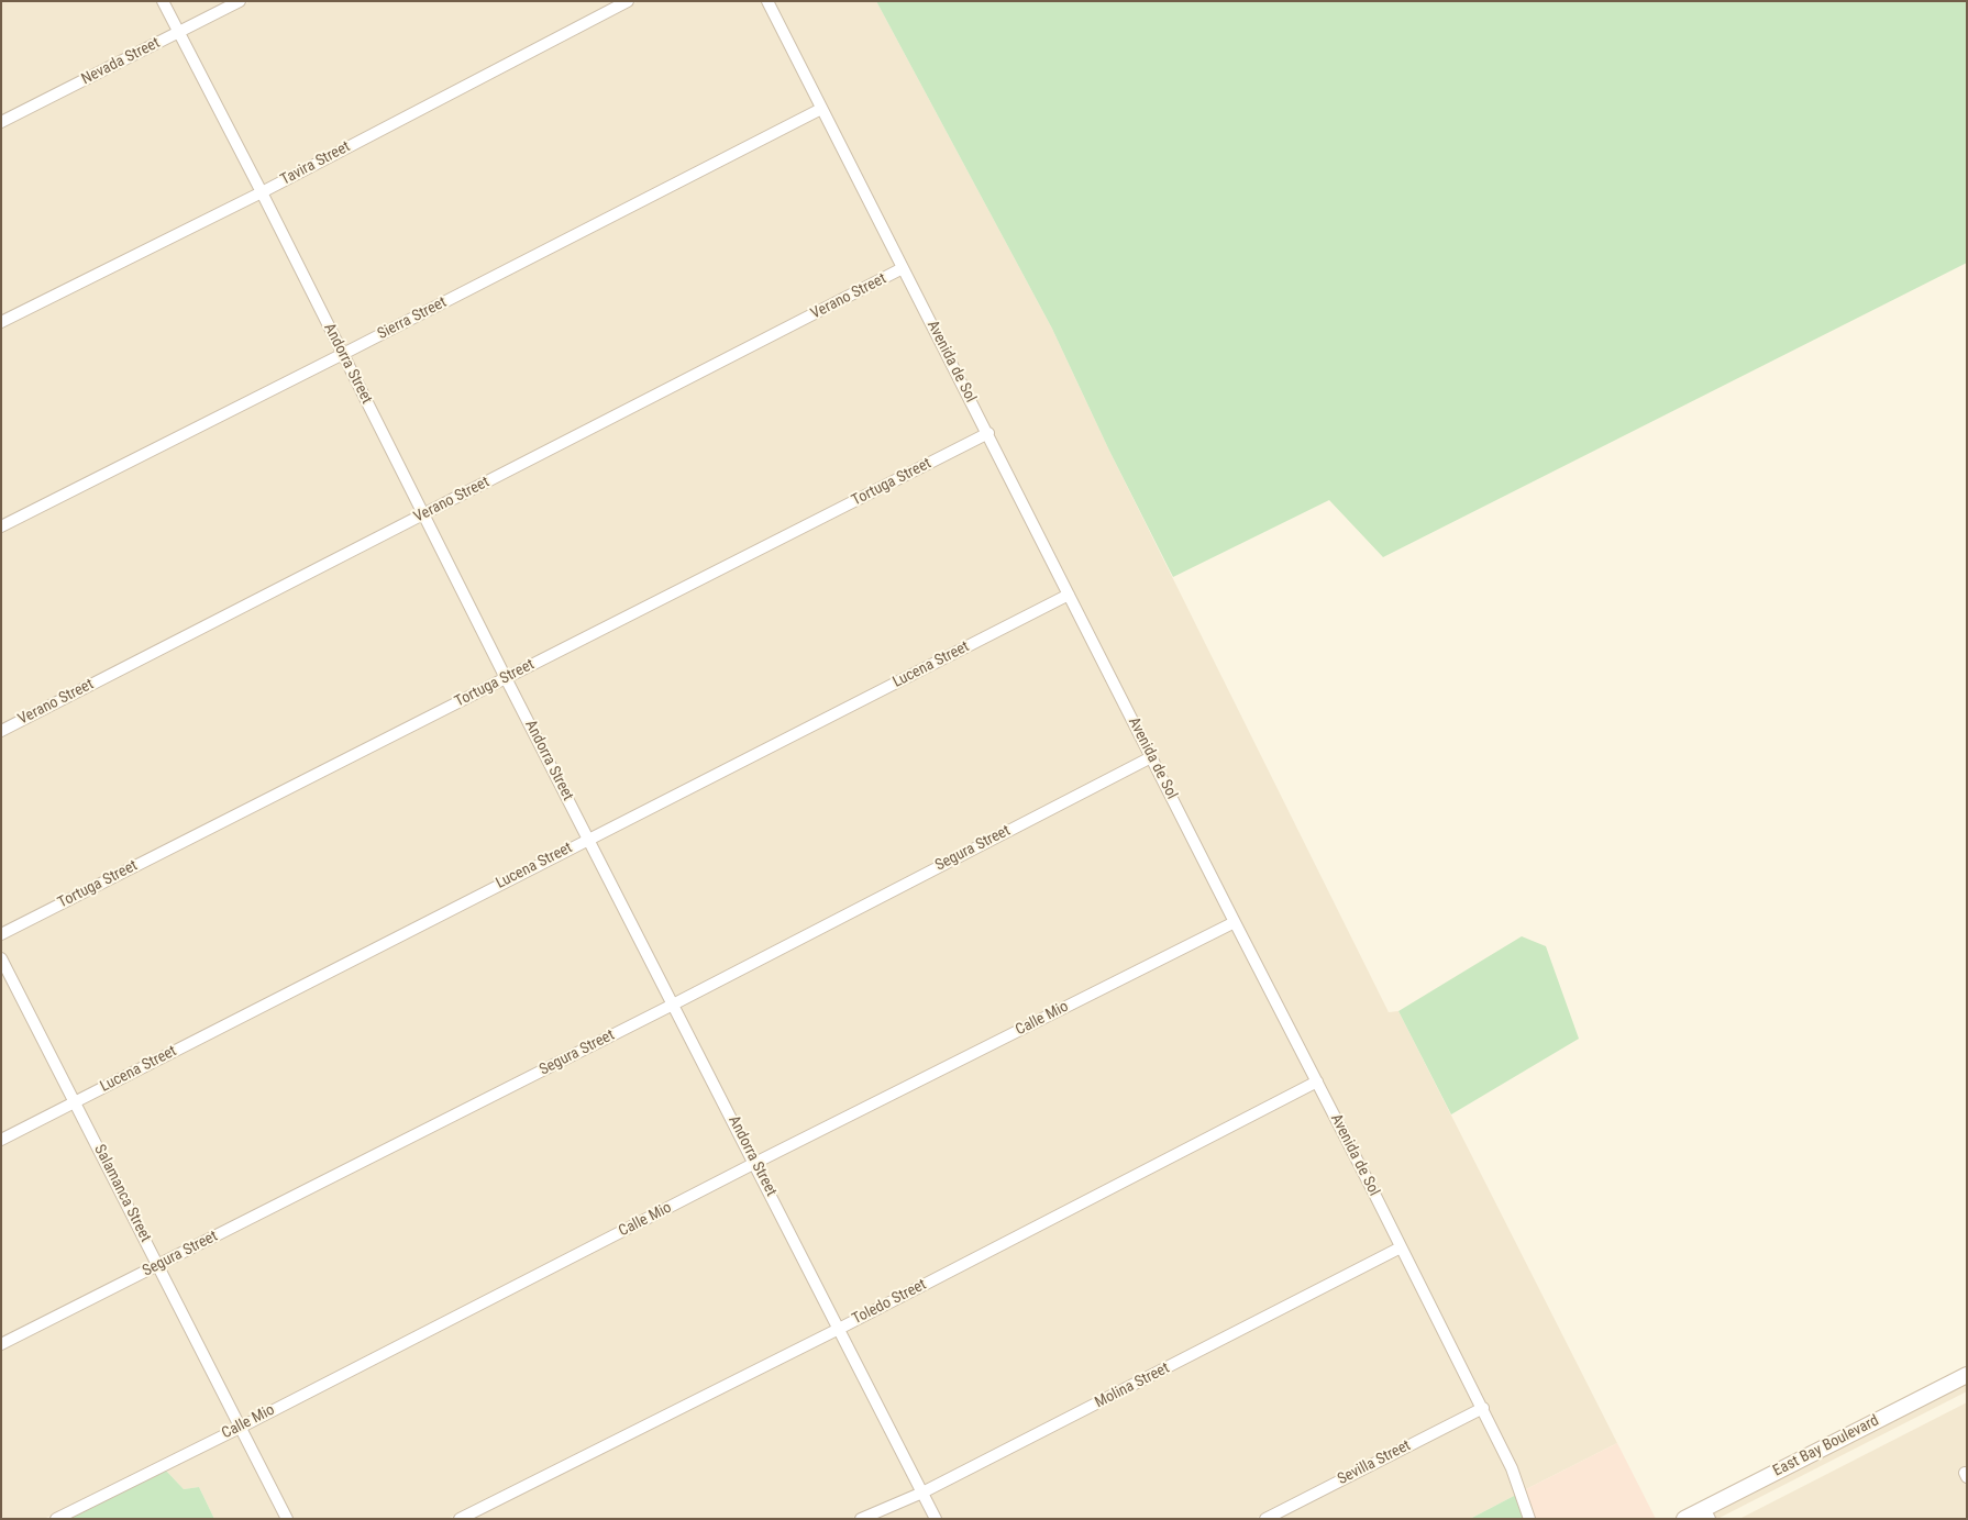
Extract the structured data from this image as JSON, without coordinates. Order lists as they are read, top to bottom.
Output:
{
  "streets": {
    "main road": ["East Bay Boulevard"],
    "street": [
      "Nevada Street",
      "Tavira Street",
      "Verano Street",
      "Sierra Street",
      "Avenida de Sol",
      "Andorra Street",
      "Tortuga Street",
      "Lucena Street",
      "Segura Street",
      "Calle Mio",
      "Salamanca Street",
      "Toledo Street",
      "Molina Street",
      "Sevilla Street"
    ]
  },
  "crossings": [
    ["Nevada Street", "Andorra Street"],
    ["Tavira Street", "Andorra Street"],
    ["Verano Street", "Avenida de Sol"],
    ["Verano Street", "Andorra Street"],
    ["Sierra Street", "Avenida de Sol"],
    ["Sierra Street", "Andorra Street"],
    ["Avenida de Sol", "Tortuga Street"],
    ["Avenida de Sol", "Lucena Street"],
    ["Avenida de Sol", "Segura Street"],
    ["Avenida de Sol", "Calle Mio"],
    ["Avenida de Sol", "Toledo Street"],
    ["Avenida de Sol", "Molina Street"],
    ["Avenida de Sol", "Sevilla Street"],
    ["Andorra Street", "Tortuga Street"],
    ["Andorra Street", "Lucena Street"],
    ["Andorra Street", "Segura Street"],
    ["Andorra Street", "Calle Mio"],
    ["Andorra Street", "Toledo Street"],
    ["Andorra Street", "Molina Street"],
    ["Lucena Street", "Salamanca Street"],
    ["Segura Street", "Salamanca Street"],
    ["Calle Mio", "Salamanca Street"]
  ]
}
